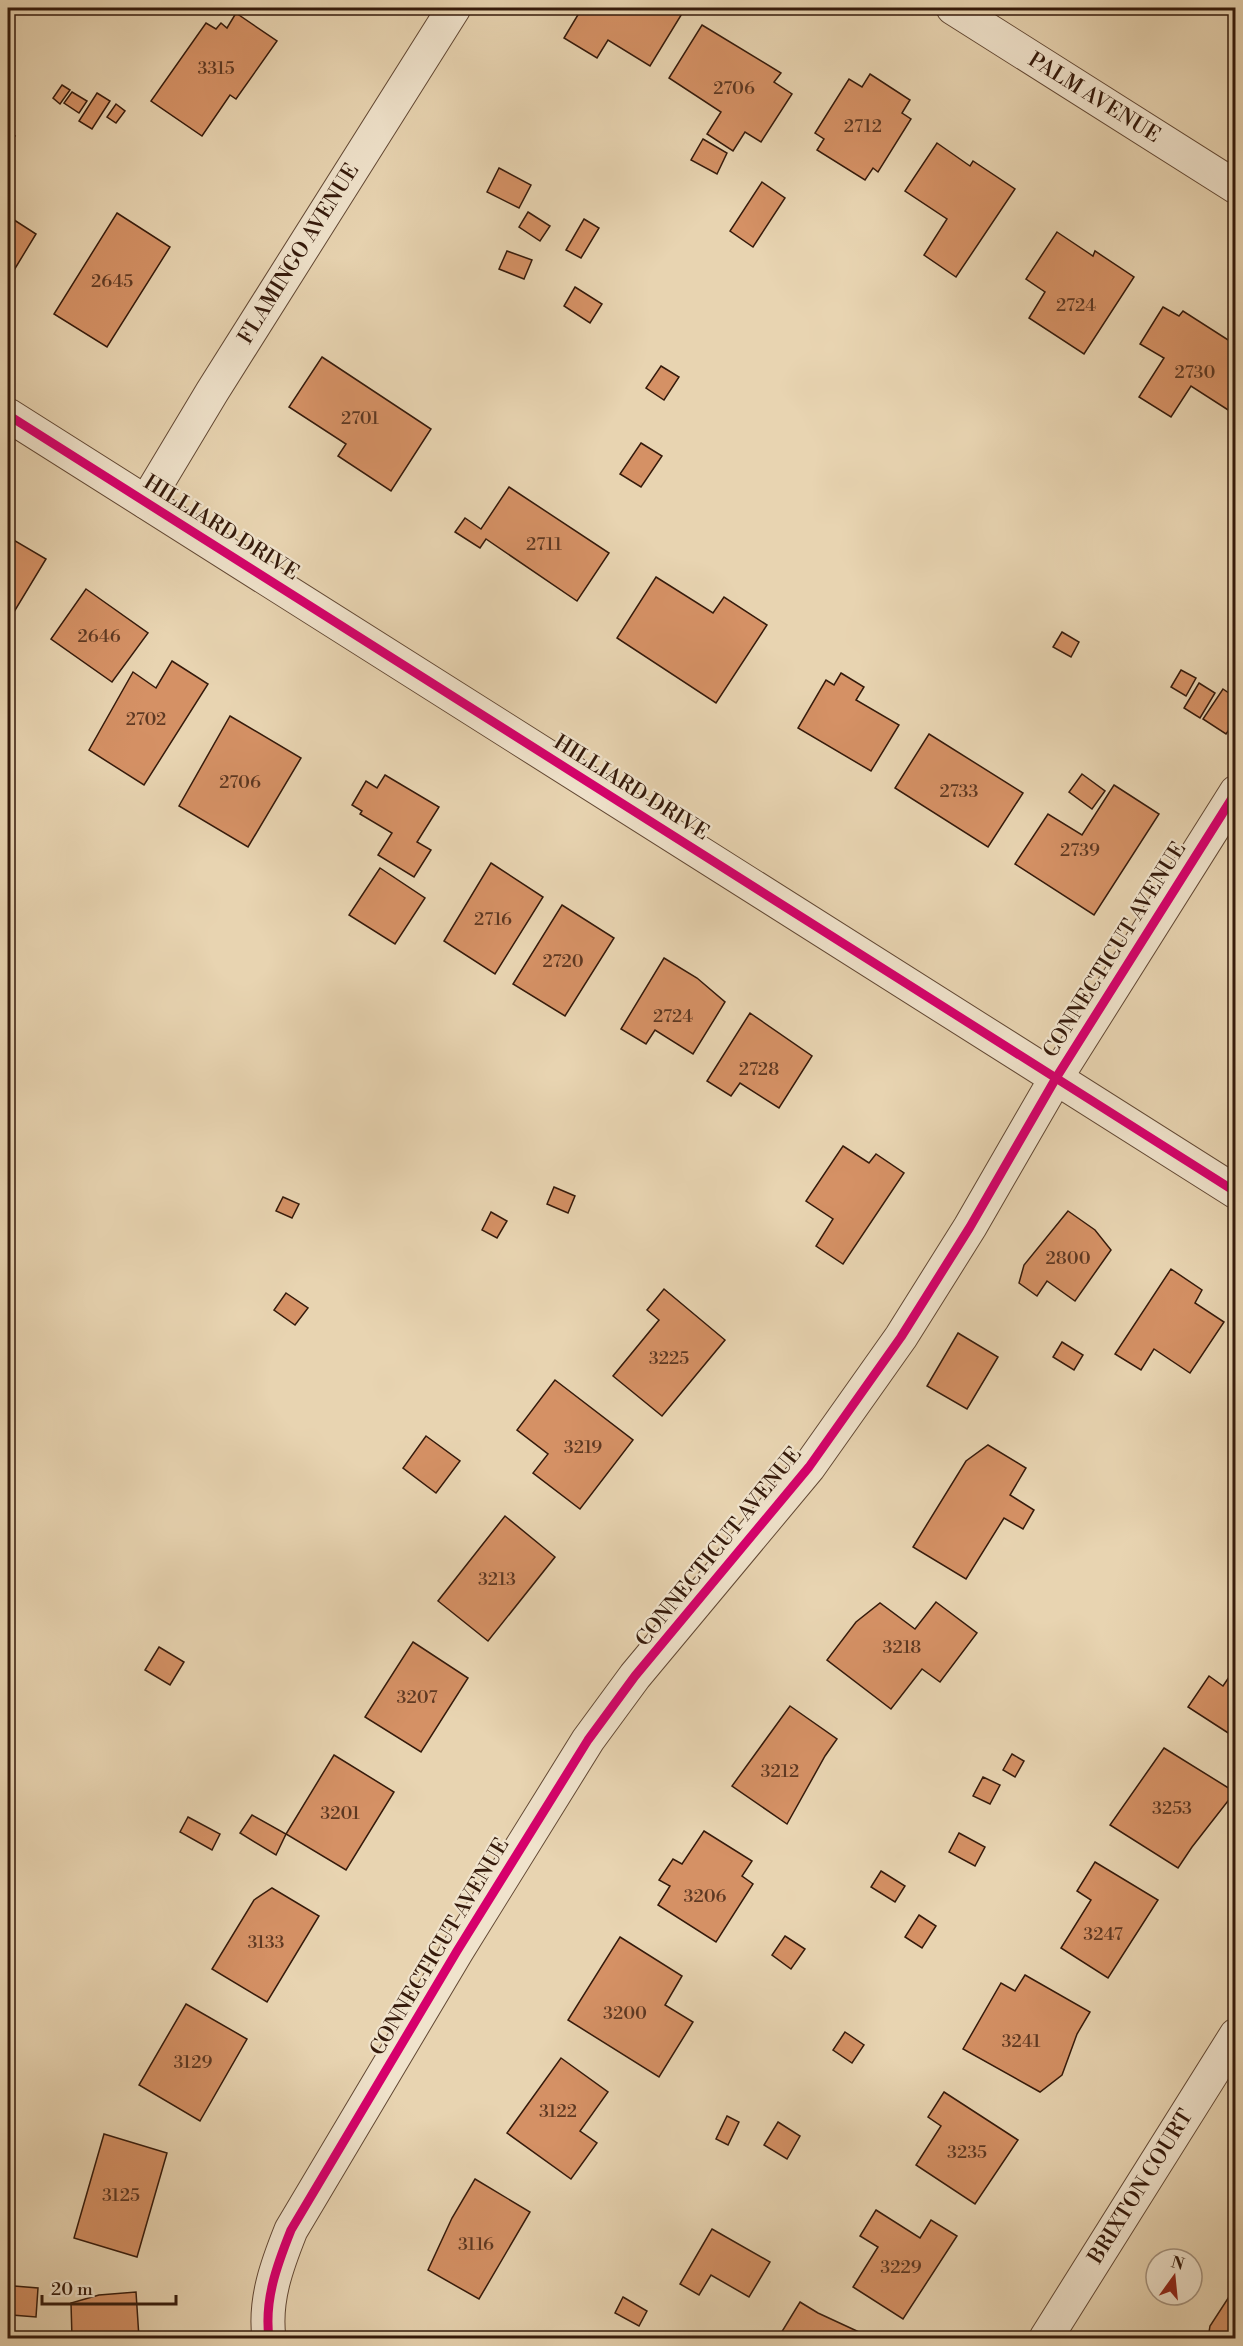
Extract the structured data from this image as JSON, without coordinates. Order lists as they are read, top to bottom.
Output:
{
  "streets": {
    "street": [
      "PALM AVENUE",
      "FLAMINGO AVENUE",
      "HILLIARD DRIVE",
      "CONNECTICUT AVENUE",
      "BRIXTON COURT"
    ]
  },
  "crossings": [
    ["FLAMINGO AVENUE", "HILLIARD DRIVE"],
    ["HILLIARD DRIVE", "CONNECTICUT AVENUE"]
  ],
  "house_numbers": [
    "3315",
    "2706",
    "2712",
    "2645",
    "2724",
    "2730",
    "2701",
    "2711",
    "2646",
    "2702",
    "2706",
    "2733",
    "2739",
    "2716",
    "2720",
    "2724",
    "2728",
    "2800",
    "3225",
    "3219",
    "3213",
    "3218",
    "3207",
    "3212",
    "3253",
    "3201",
    "3206",
    "3247",
    "3133",
    "3200",
    "3241",
    "3129",
    "3122",
    "3235",
    "3125",
    "3116",
    "3229"
  ],
  "scale_bar": "20 m",
  "north": "top"
}
